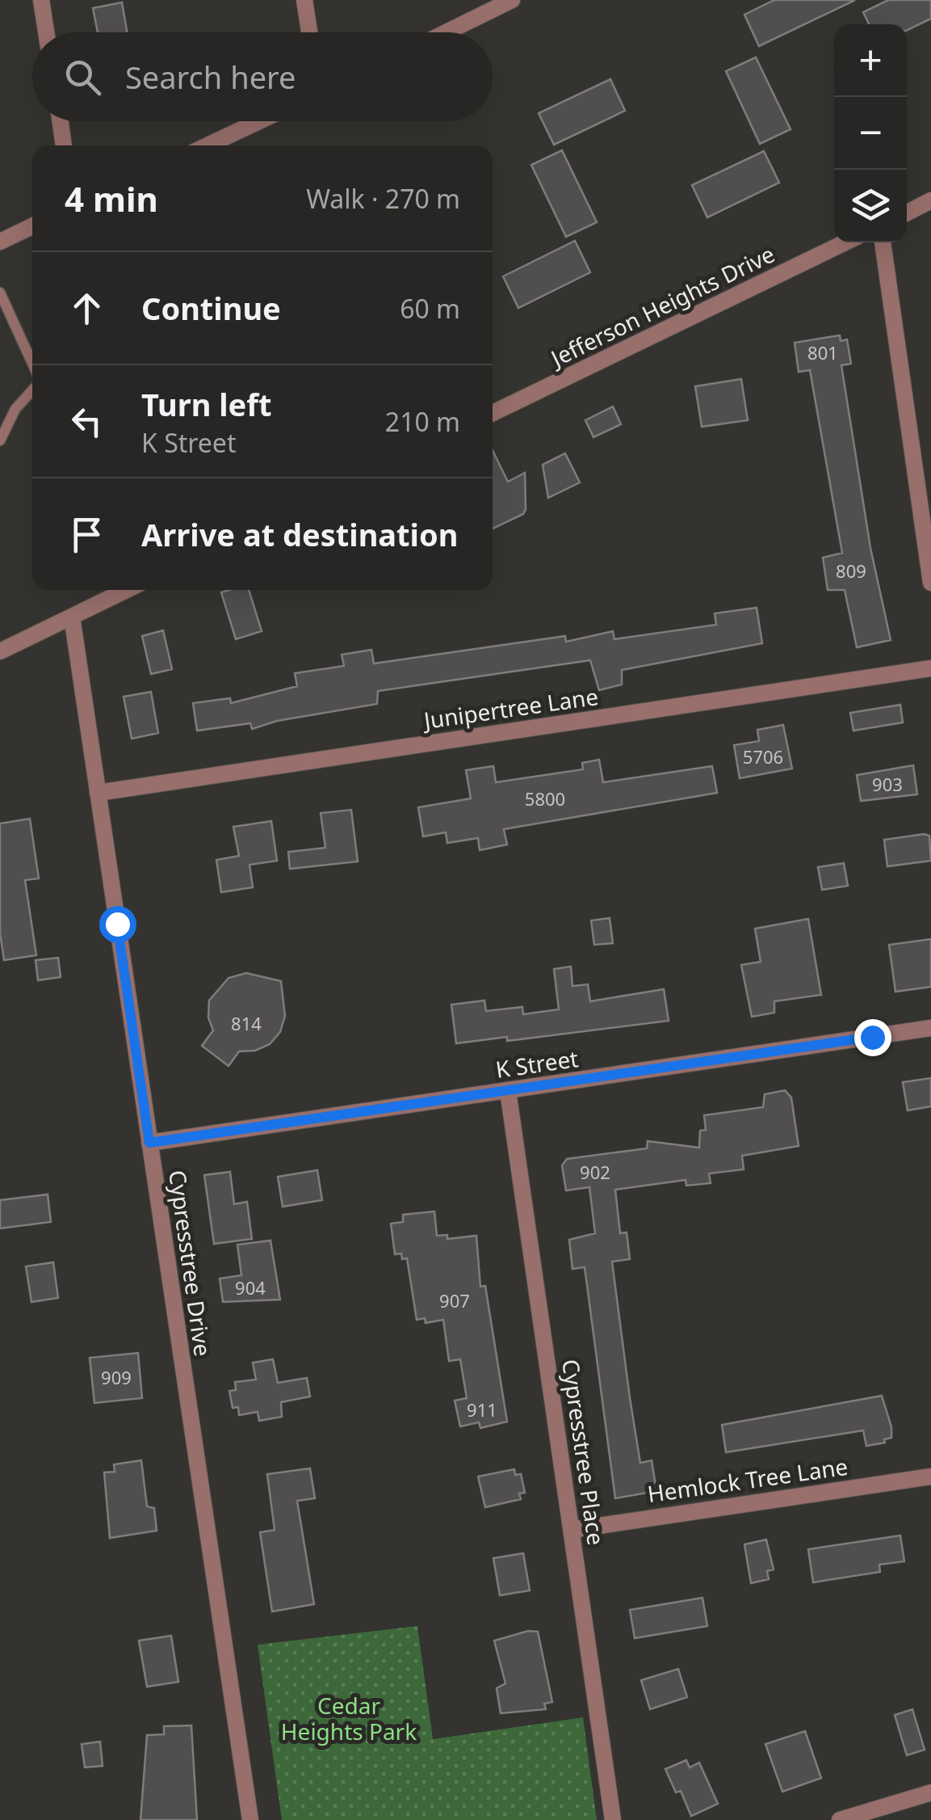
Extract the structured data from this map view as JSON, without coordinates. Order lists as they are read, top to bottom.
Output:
{
  "streets": {
    "street": [
      "Jefferson Heights Drive",
      "Junipertree Lane",
      "K Street",
      "Cypresstree Drive",
      "Cypresstree Place",
      "Hemlock Tree Lane"
    ]
  },
  "crossings": [
    ["Junipertree Lane", "Cypresstree Drive"],
    ["K Street", "Cypresstree Drive"],
    ["K Street", "Cypresstree Place"],
    ["Cypresstree Place", "Hemlock Tree Lane"]
  ],
  "parks": ["Cedar Heights Park"],
  "house_numbers": [
    "801",
    "809",
    "5706",
    "903",
    "5800",
    "814",
    "902",
    "904",
    "907",
    "909",
    "911"
  ],
  "page": {
    "map_buttons": ["+", "−"],
    "search": "Search here",
    "heading": ["4 min", "Walk · 270 m"],
    "list": [
      ["Continue", "60 m"],
      ["Turn left", "K Street", "210 m"],
      "Arrive at destination"
    ]
  }
}
